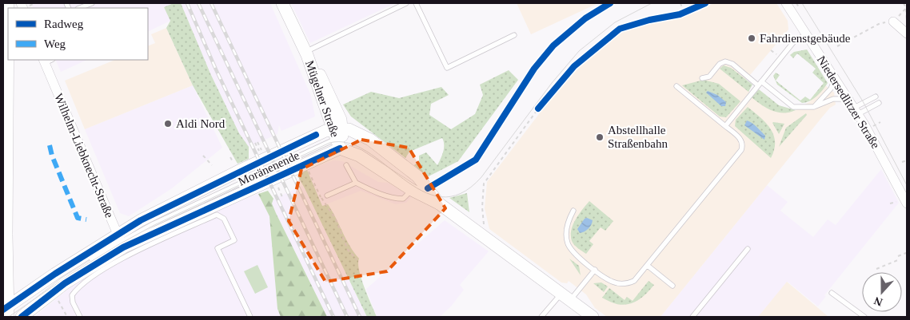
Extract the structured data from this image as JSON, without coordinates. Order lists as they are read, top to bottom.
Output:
{
  "streets": {
    "main road": ["Mügelner Straße", "Moränenende"],
    "street": ["Niedersedlitzer Straße", "Wilhelm-Liebknecht-Straße"]
  },
  "crossings": [
    ["Mügelner Straße", "Moränenende"],
    ["Wilhelm-Liebknecht-Straße", "Moränenende"]
  ],
  "places": ["Fahrdienstgebäude", "Aldi Nord", "Abstellhalle Straßenbahn"],
  "legend": ["Radweg", "Weg"],
  "north": "bottom"
}
